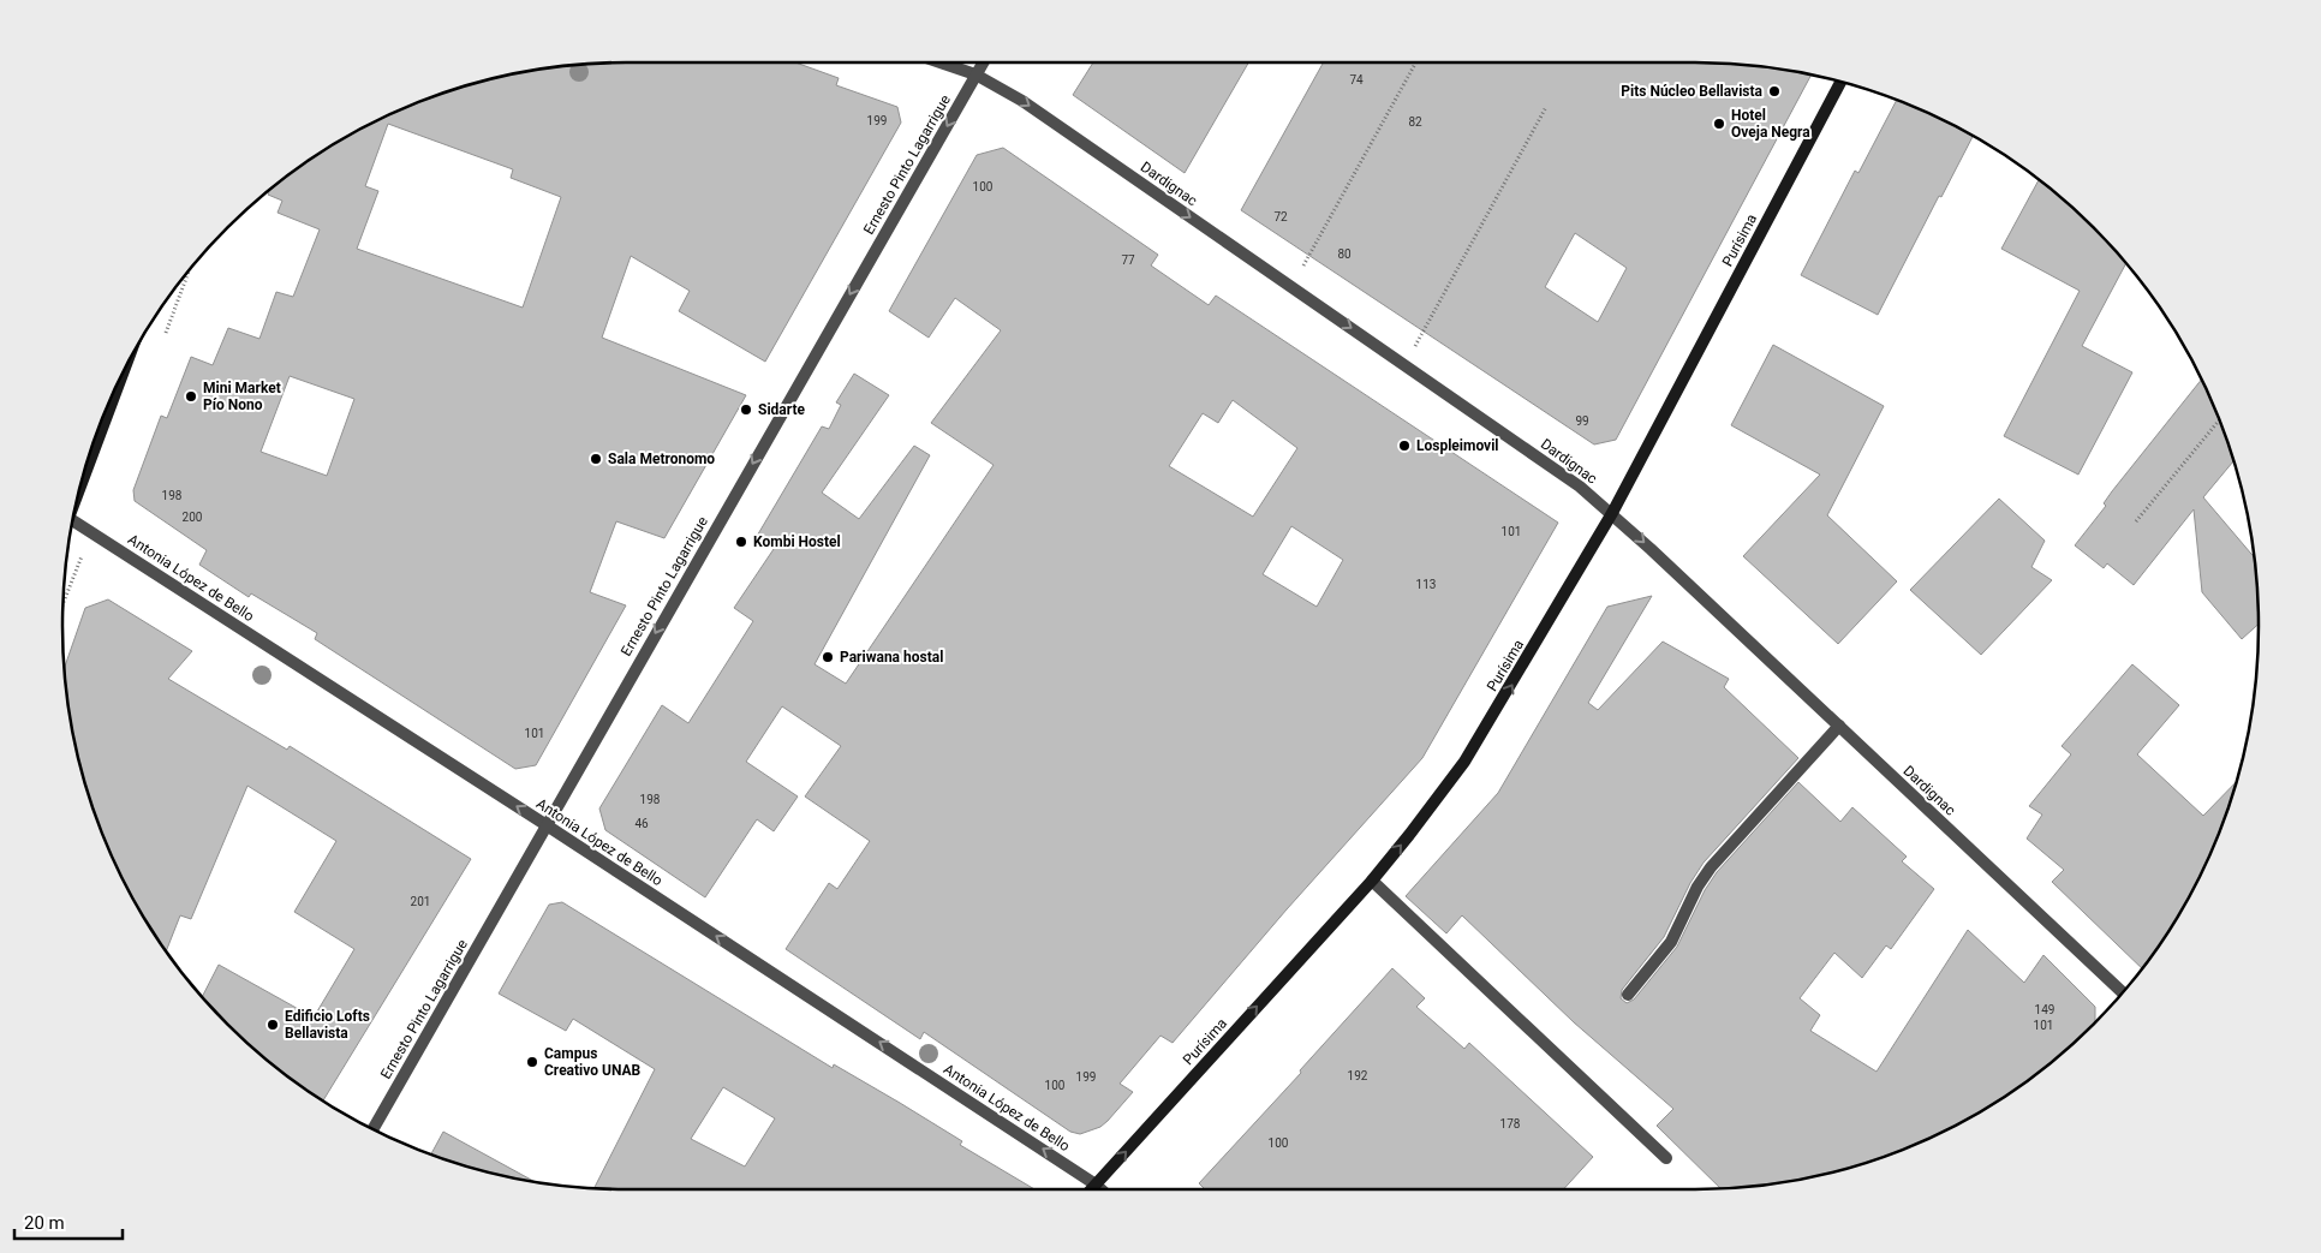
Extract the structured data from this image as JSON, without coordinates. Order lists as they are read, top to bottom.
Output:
{
  "streets": {
    "main road": ["Purísima"],
    "street": ["Ernesto Pinto Lagarrigue", "Dardignac", "Antonia López de Bello"]
  },
  "crossings": [
    ["Ernesto Pinto Lagarrigue", "Dardignac"],
    ["Ernesto Pinto Lagarrigue", "Antonia López de Bello"],
    ["Dardignac", "Purísima"],
    ["Purísima", "Antonia López de Bello"]
  ],
  "one_way": [
    "Ernesto Pinto Lagarrigue",
    "Dardignac",
    "Purísima",
    "Antonia López de Bello"
  ],
  "places": [
    "Pits Núcleo Bellavista",
    "Hotel Oveja Negra",
    "Mini Market Pío Nono",
    "Sidarte",
    "Lospleimovil",
    "Sala Metronomo",
    "Kombi Hostel",
    "Pariwana hostal",
    "Edificio Lofts Bellavista",
    "Campus Creativo UNAB"
  ],
  "house_numbers": [
    "74",
    "199",
    "82",
    "100",
    "72",
    "80",
    "77",
    "99",
    "198",
    "200",
    "101",
    "113",
    "101",
    "198",
    "46",
    "201",
    "149",
    "101",
    "192",
    "199",
    "100",
    "178",
    "100"
  ],
  "scale_bar": "20 m"
}
